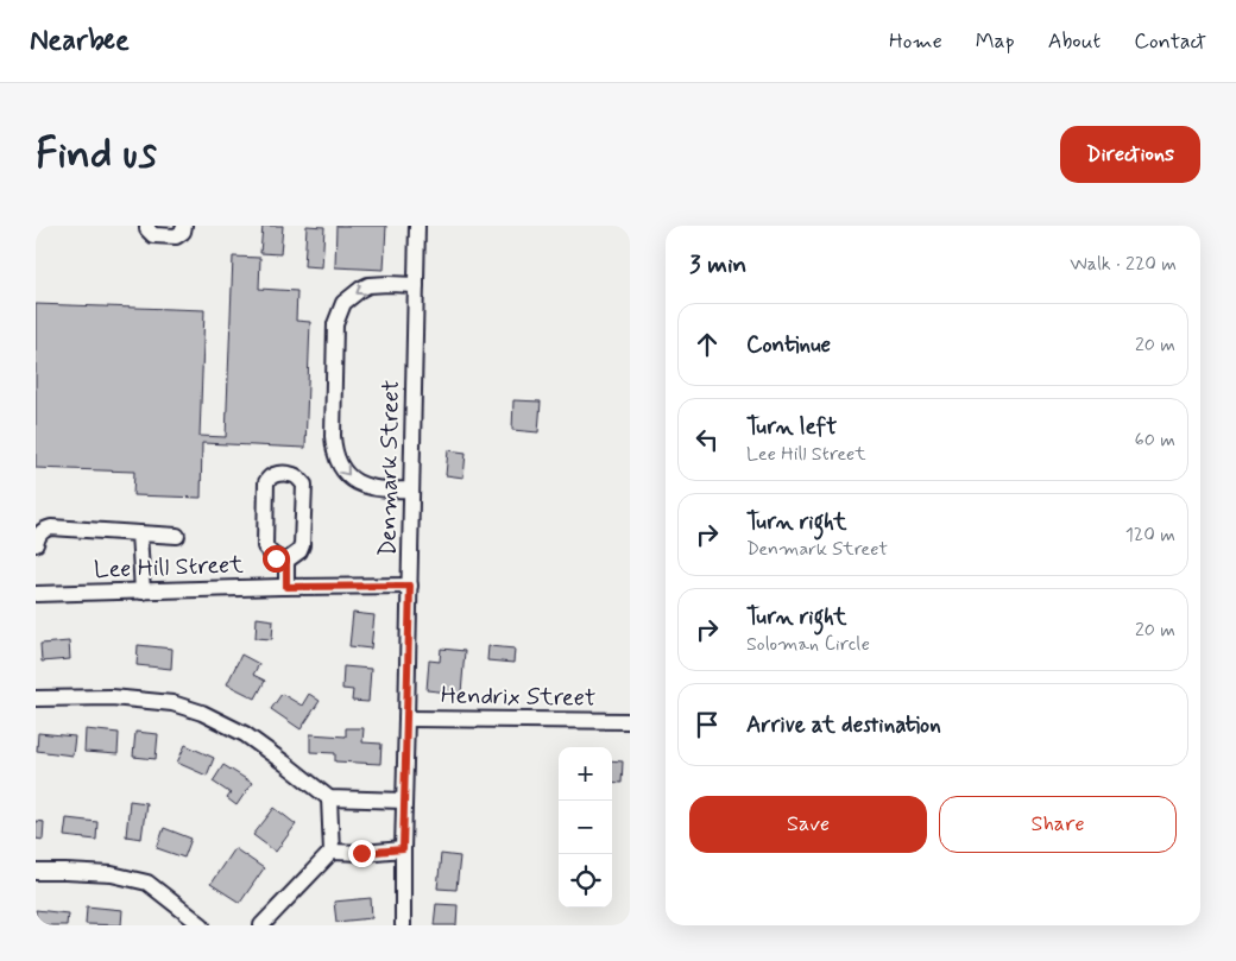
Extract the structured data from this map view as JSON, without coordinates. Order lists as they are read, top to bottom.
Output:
{
  "streets": {
    "street": ["Denmark Street", "Lee Hill Street", "Hendrix Street"]
  },
  "crossings": [
    ["Denmark Street", "Lee Hill Street"],
    ["Denmark Street", "Hendrix Street"]
  ],
  "page": {
    "header": "Nearbee",
    "nav": [
      "Home",
      "Map",
      "About",
      "Contact"
    ],
    "buttons": [
      "Directions",
      ["Save", "Share"]
    ],
    "title": "Find us",
    "heading": ["3 min", "Walk · 220 m"],
    "list": [
      ["Continue", "20 m"],
      ["Turn left", "Lee Hill Street", "60 m"],
      ["Turn right", "Denmark Street", "120 m"],
      ["Turn right", "Soloman Circle", "20 m"],
      "Arrive at destination"
    ],
    "map_buttons": ["+", "−"]
  }
}
